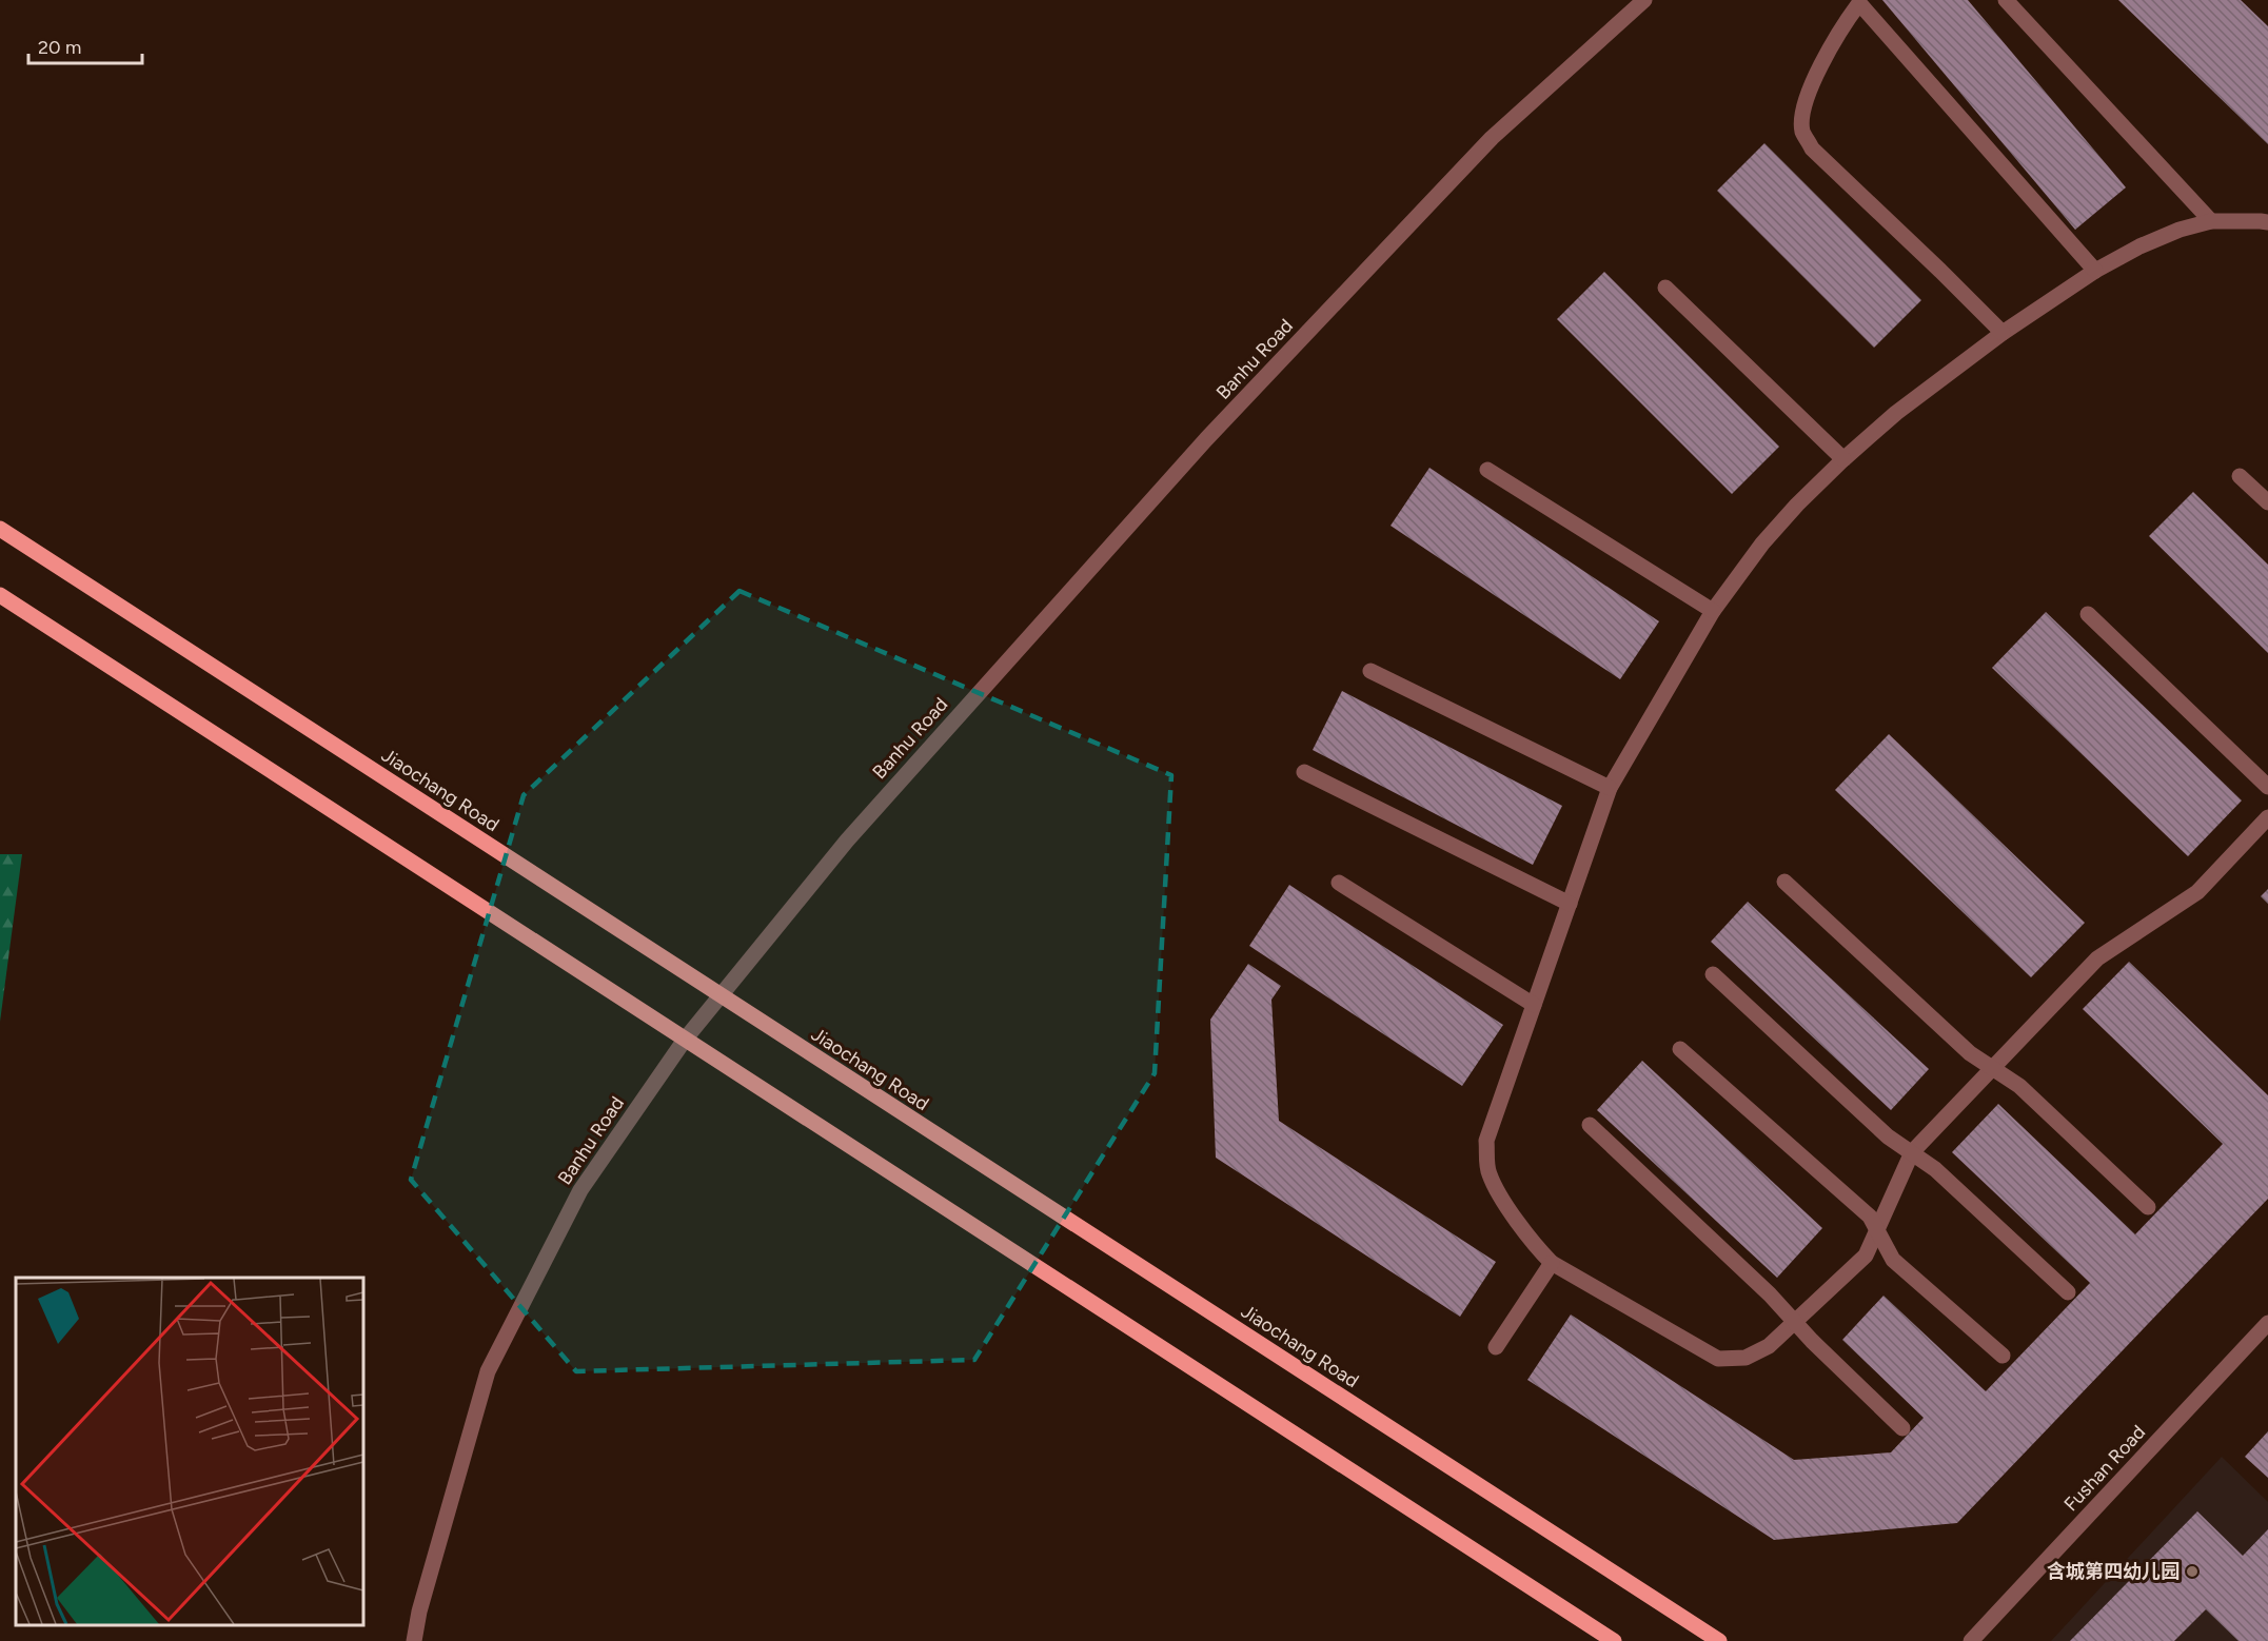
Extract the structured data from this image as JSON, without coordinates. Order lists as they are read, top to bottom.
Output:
{
  "streets": {
    "main road": ["Jiaochang Road"],
    "street": ["Banhu Road", "Fushan Road"]
  },
  "crossings": [
    ["Banhu Road", "Jiaochang Road"]
  ],
  "places": ["含城第四幼儿园"],
  "scale_bar": "20 m"
}
